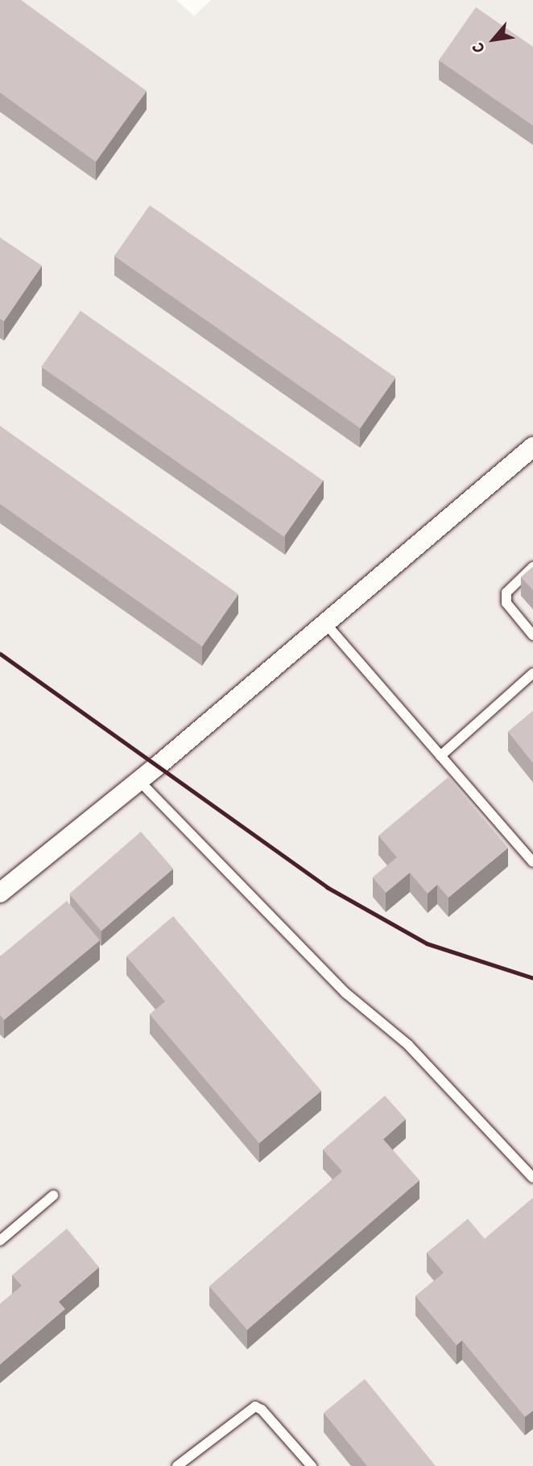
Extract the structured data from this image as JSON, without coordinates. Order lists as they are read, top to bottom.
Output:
{
  "north": "bottom left"
}
